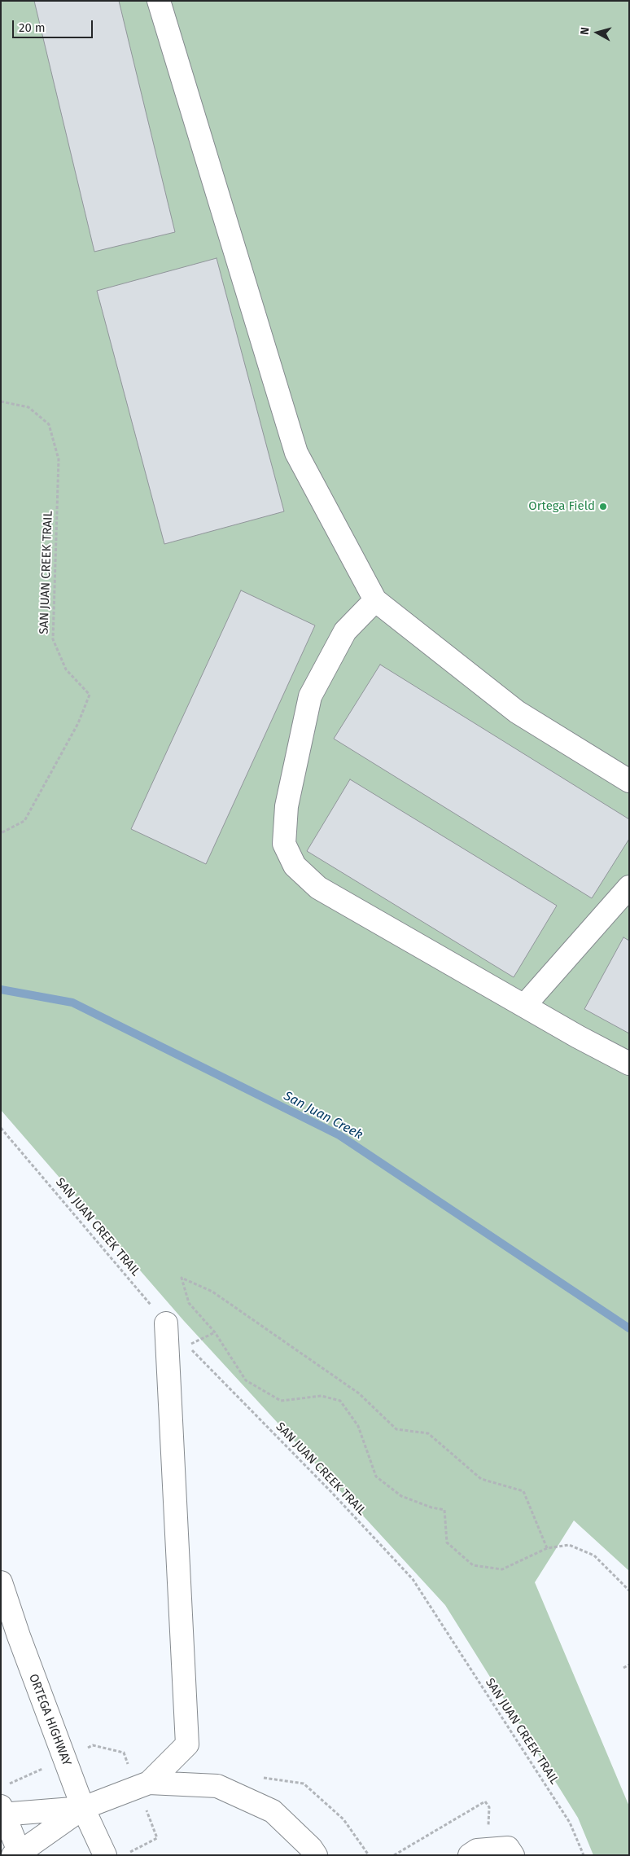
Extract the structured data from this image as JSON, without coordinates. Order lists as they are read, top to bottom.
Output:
{
  "streets": {
    "main road": ["ORTEGA HIGHWAY"],
    "path": ["SAN JUAN CREEK TRAIL"]
  },
  "water": ["San Juan Creek"],
  "places": ["Ortega Field"],
  "scale_bar": "20 m",
  "north": "left"
}
